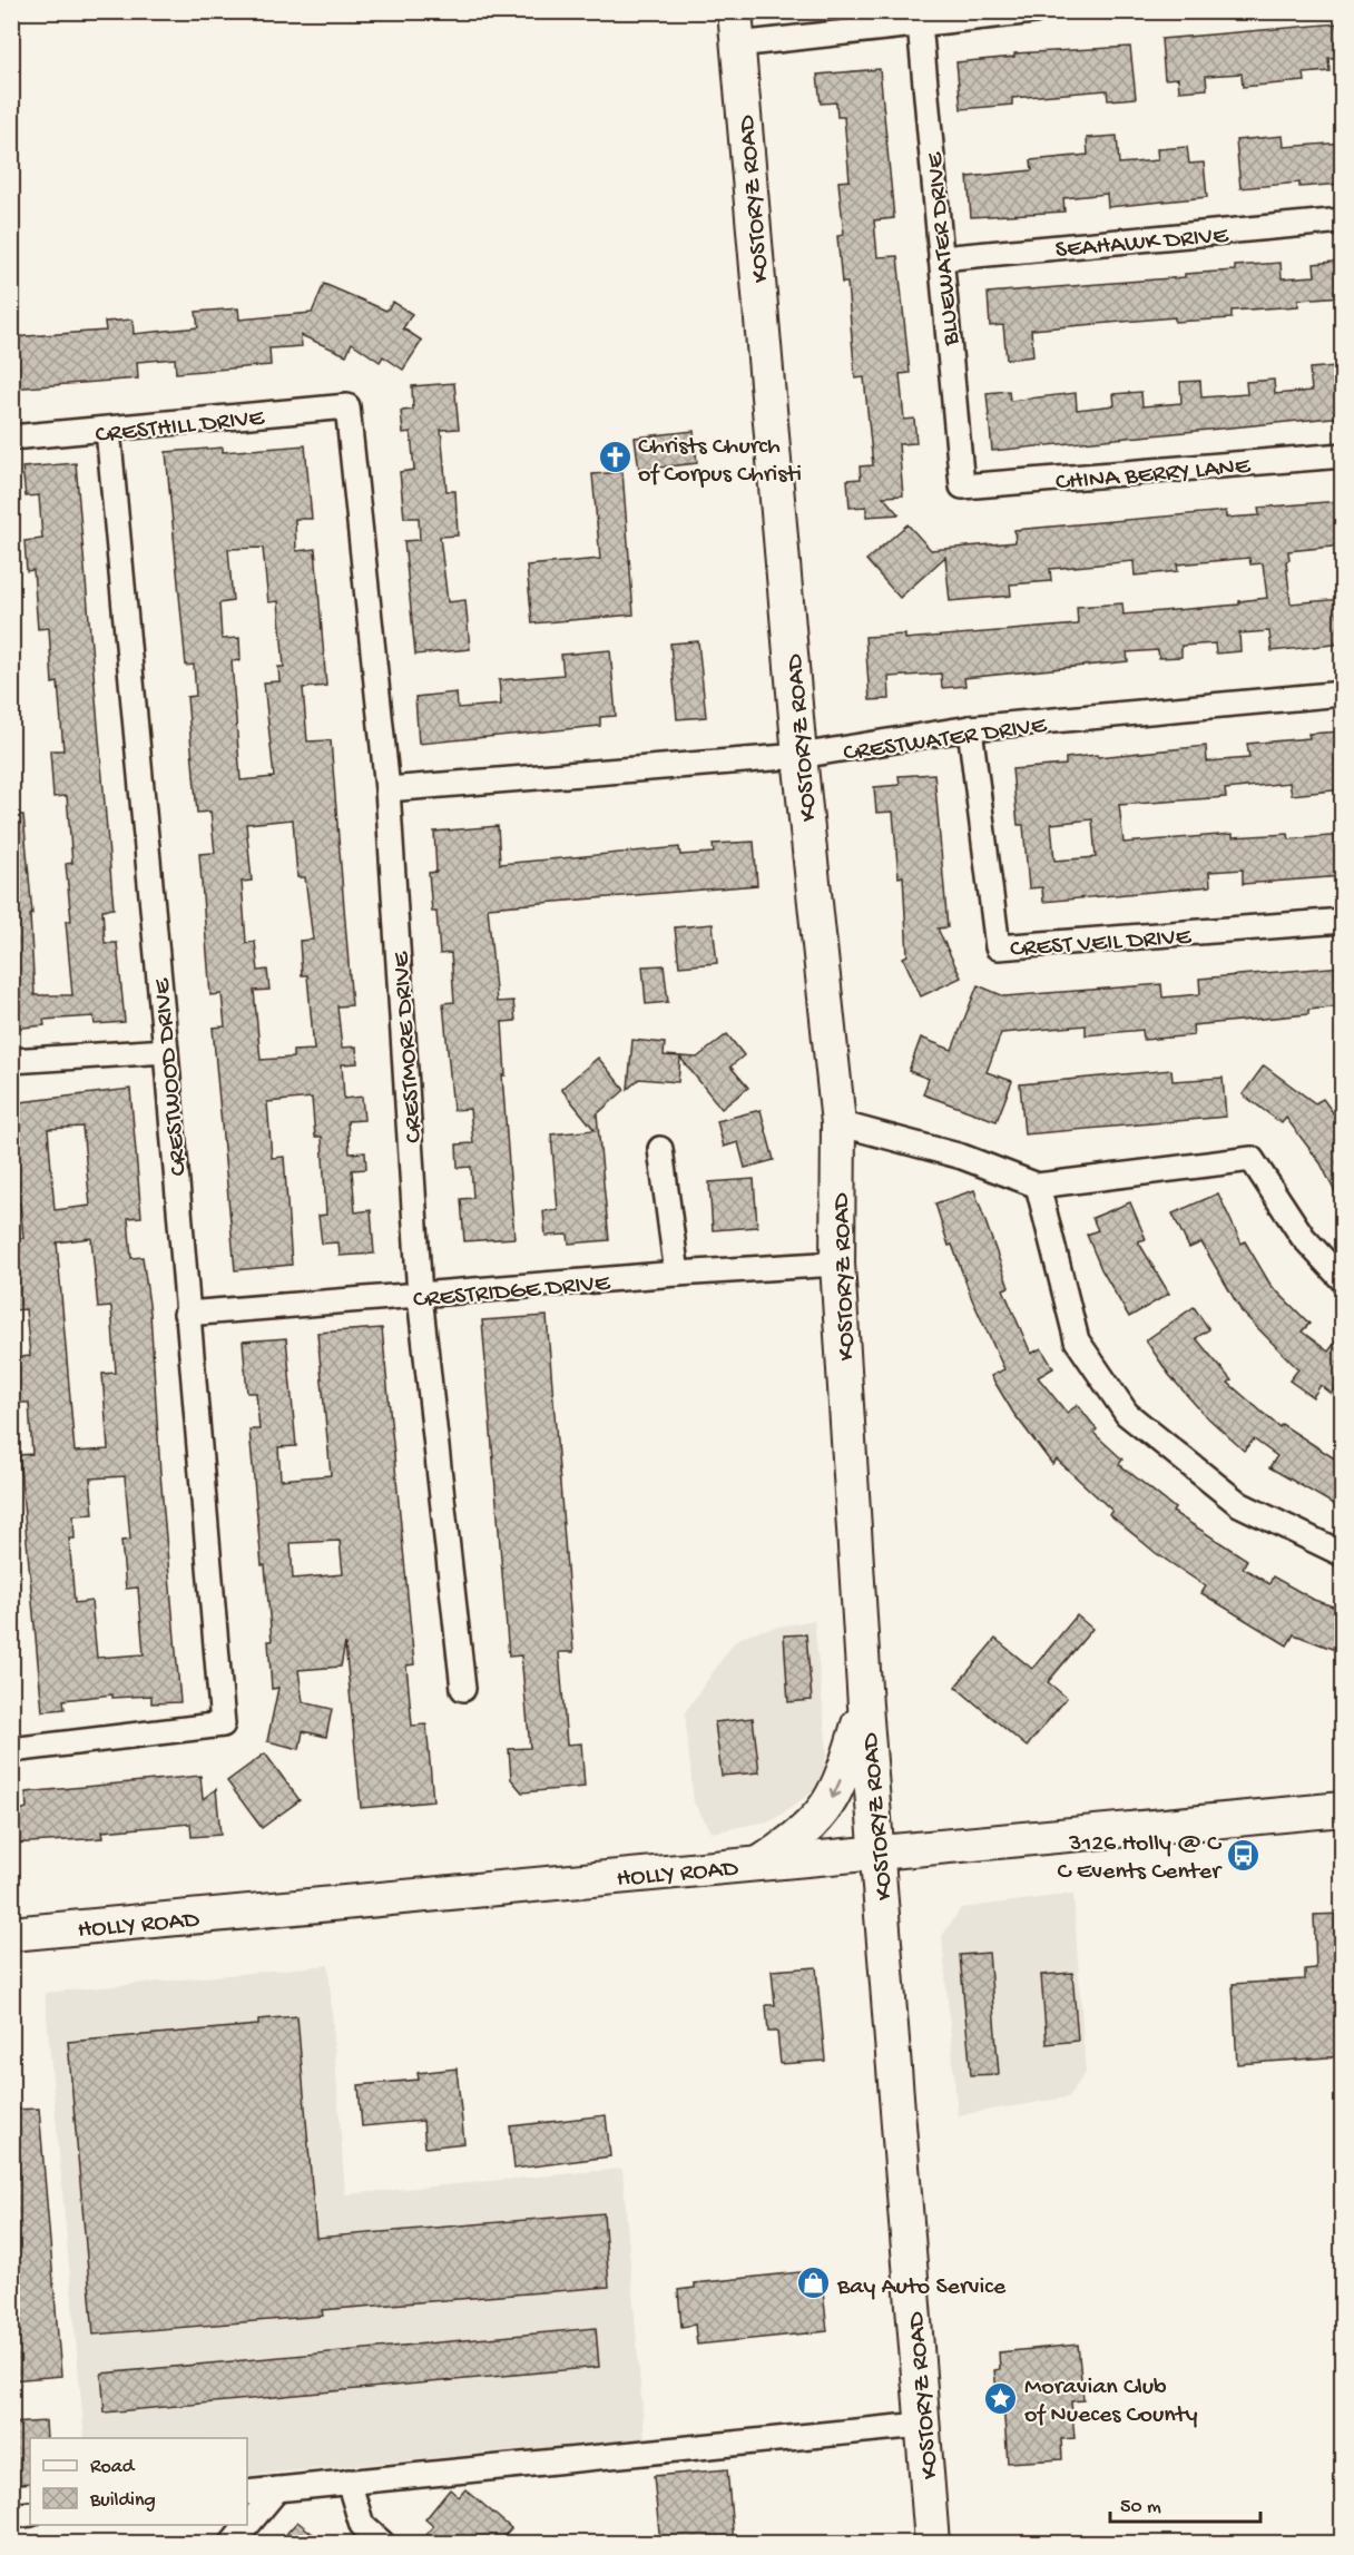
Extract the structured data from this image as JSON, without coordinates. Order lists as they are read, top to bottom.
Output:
{
  "streets": {
    "main road": ["KOSTORYZ ROAD", "HOLLY ROAD"],
    "street": [
      "SEAHAWK DRIVE",
      "BLUEWATER DRIVE",
      "CRESTHILL DRIVE",
      "CHINA BERRY LANE",
      "CRESTWATER DRIVE",
      "CREST VEIL DRIVE",
      "CRESTMORE DRIVE",
      "CRESTWOOD DRIVE",
      "CRESTRIDGE DRIVE"
    ]
  },
  "crossings": [
    ["KOSTORYZ ROAD", "CRESTWATER DRIVE"],
    ["KOSTORYZ ROAD", "CRESTRIDGE DRIVE"],
    ["KOSTORYZ ROAD", "HOLLY ROAD"],
    ["SEAHAWK DRIVE", "BLUEWATER DRIVE"],
    ["BLUEWATER DRIVE", "CHINA BERRY LANE"],
    ["CRESTHILL DRIVE", "CRESTMORE DRIVE"],
    ["CRESTHILL DRIVE", "CRESTWOOD DRIVE"],
    ["CRESTWATER DRIVE", "CREST VEIL DRIVE"],
    ["CRESTWATER DRIVE", "CRESTMORE DRIVE"],
    ["CRESTMORE DRIVE", "CRESTRIDGE DRIVE"],
    ["CRESTWOOD DRIVE", "CRESTRIDGE DRIVE"]
  ],
  "places": {
    "church": ["Christs Church of Corpus Christi"],
    "bus stop": ["3126 Holly @ C C Events Center"],
    "shop": ["Bay Auto Service"],
    "place": ["Moravian Club of Nueces County"]
  },
  "legend": ["Road", "Building"],
  "scale_bar": "50 m"
}
